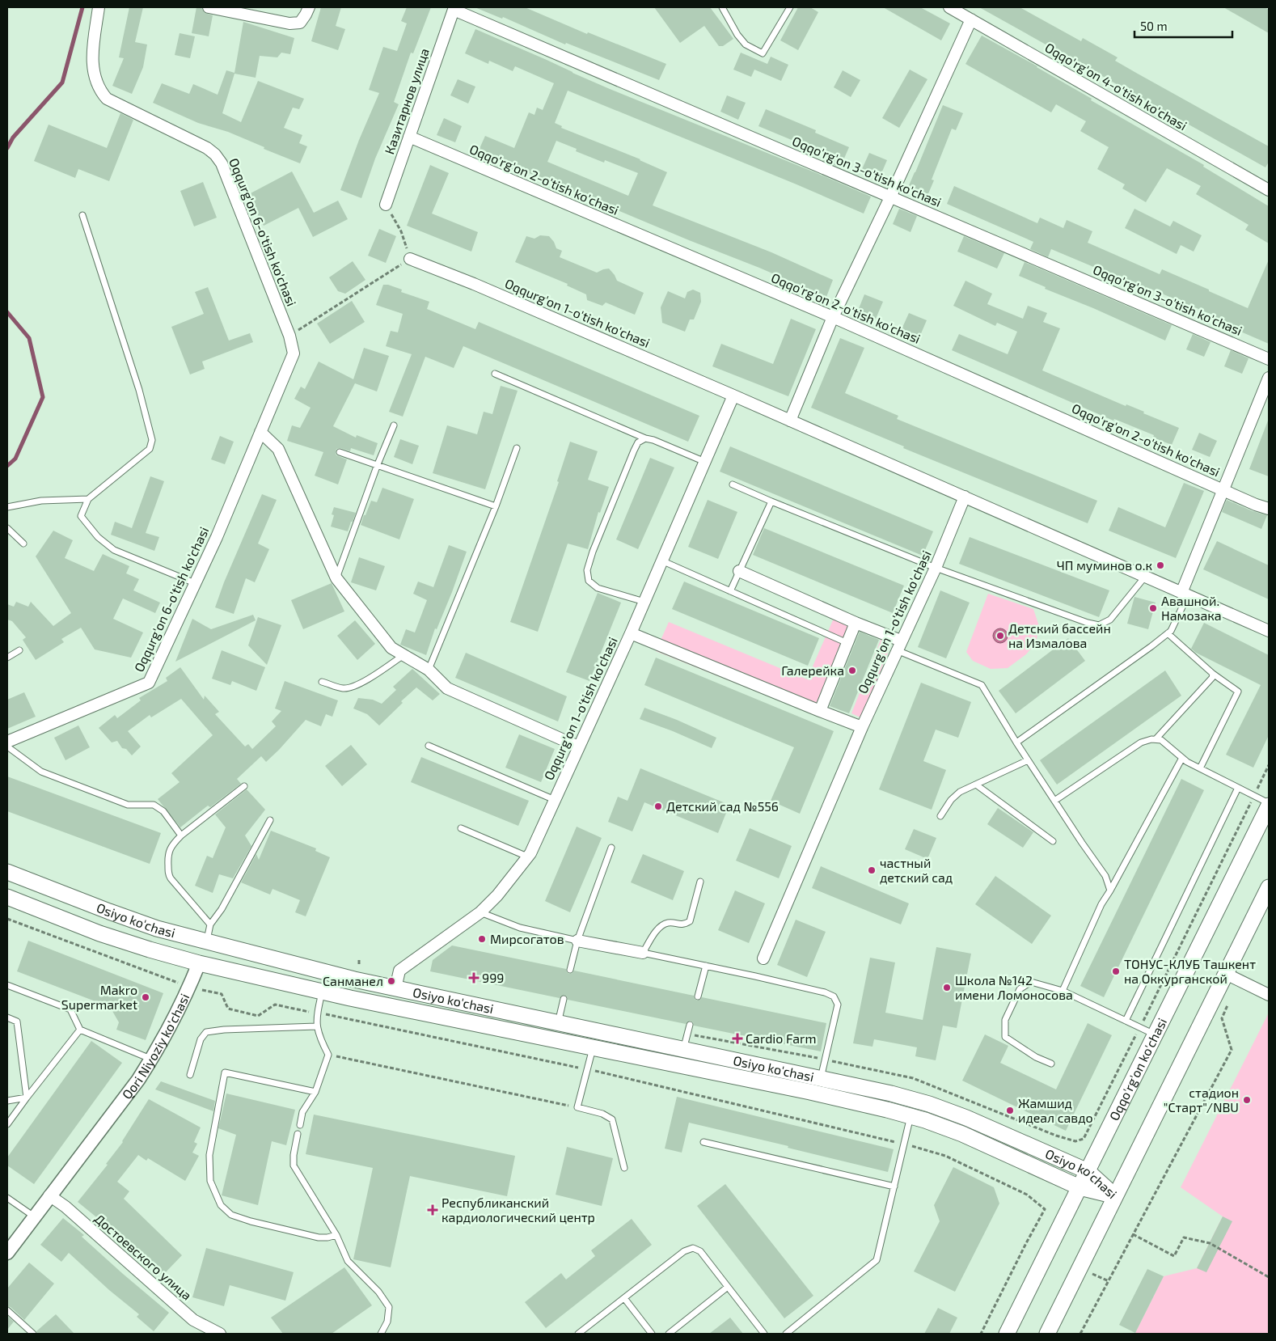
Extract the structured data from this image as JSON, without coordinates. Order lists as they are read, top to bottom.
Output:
{
  "streets": {
    "main road": ["Osiyo ko'chasi", "Qori Niyoziy ko'chasi", "Oqqo'rg'on ko'chasi"],
    "street": [
      "Oqqo'rg'on 4-o'tish ko'chasi",
      "Казитарнов улица",
      "Oqqo'rg'on 3-o'tish ko'chasi",
      "Oqqo'rg'on 2-o'tish ko'chasi",
      "Oqqurg'on 6-o'tish ko'chasi",
      "Oqqurg'on 1-o'tish ko'chasi",
      "Достоевского улица"
    ]
  },
  "crossings": [
    ["Казитарнов улица", "Oqqo'rg'on 3-o'tish ko'chasi"],
    ["Казитарнов улица", "Oqqo'rg'on 2-o'tish ko'chasi"],
    ["Oqqurg'on 1-o'tish ko'chasi", "Osiyo ko'chasi"],
    ["Osiyo ko'chasi", "Qori Niyoziy ko'chasi"],
    ["Osiyo ko'chasi", "Oqqo'rg'on ko'chasi"],
    ["Qori Niyoziy ko'chasi", "Достоевского улица"]
  ],
  "places": {
    "other": [
      "ЧП муминов о.к",
      "Авашной. Намозака",
      "Детский бассейн на Измалова",
      "Галерейка",
      "Детский сад №556",
      "частный детский сад",
      "Мирсогатов",
      "ТОНУС-КЛУБ Ташкент на Оккурганской",
      "Санманел",
      "Школа №142 имени Ломоносова",
      "Makro Supermarket",
      "стадион \"Старт\"/NBU",
      "Жамшид идеал савдо"
    ],
    "health": ["999", "Cardio Farm", "Республиканский кардиологический центр"]
  },
  "scale_bar": "50 m"
}
